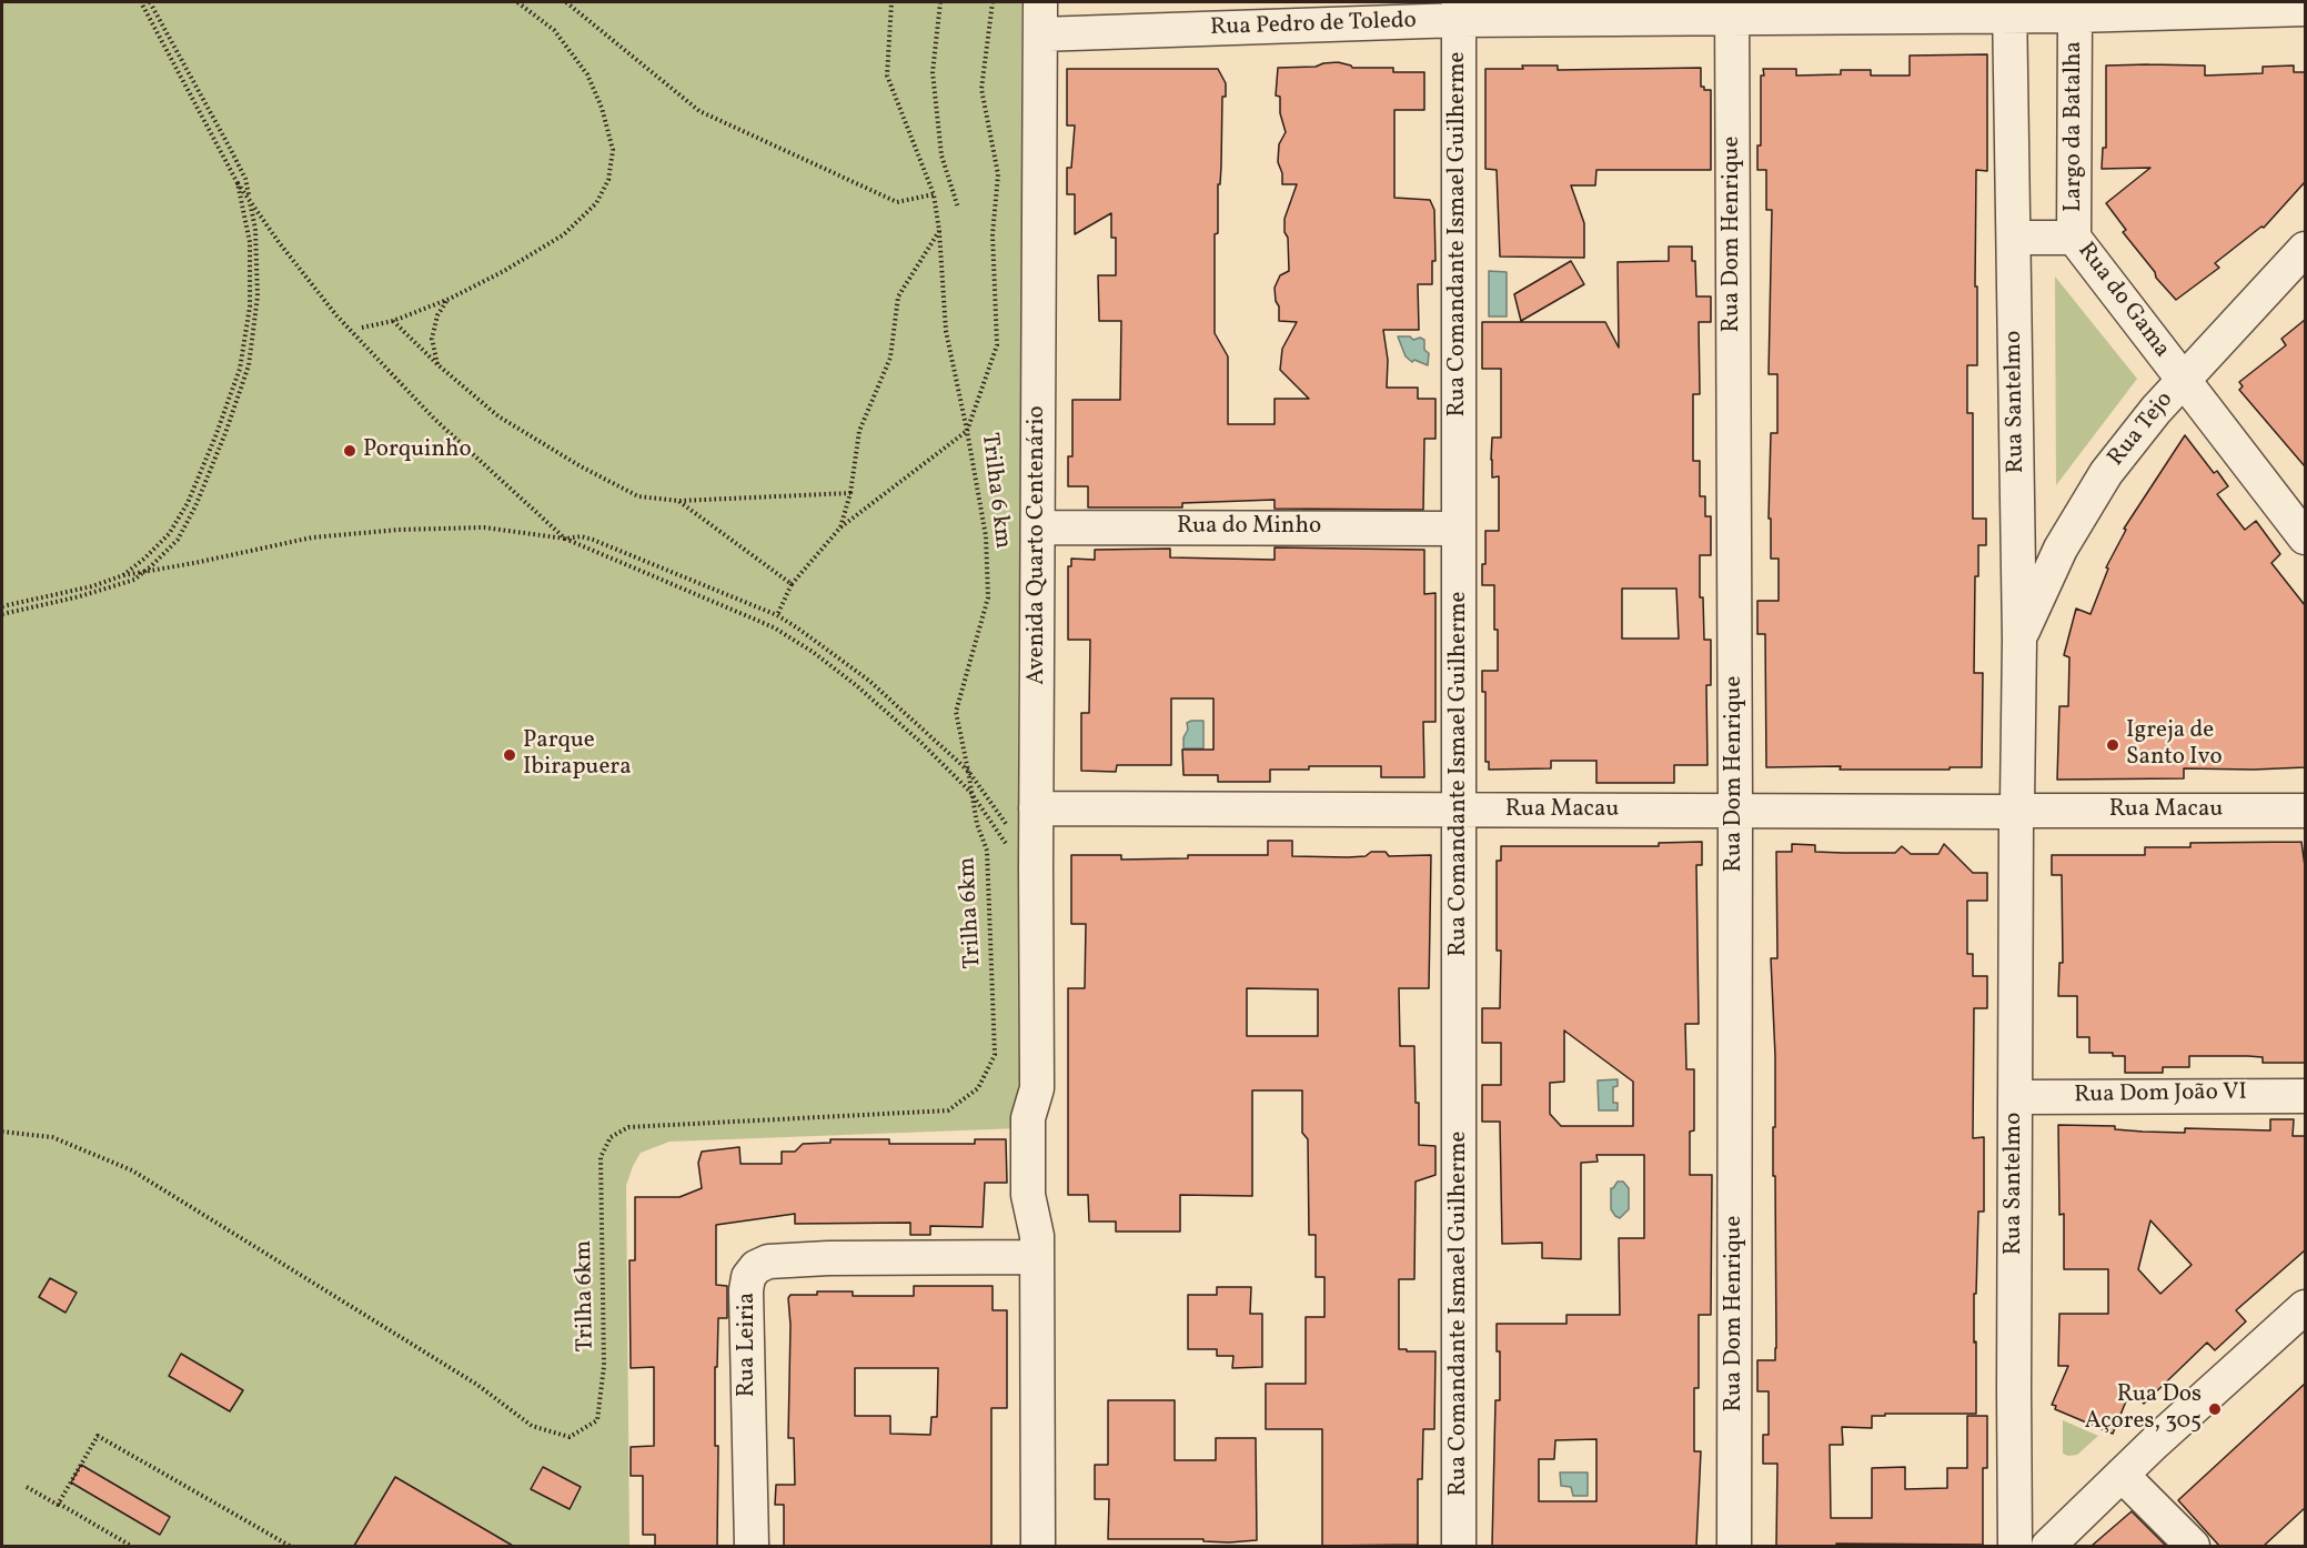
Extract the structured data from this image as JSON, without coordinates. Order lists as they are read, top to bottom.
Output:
{
  "streets": {
    "street": [
      "Rua Pedro de Toledo",
      "Largo da Batalha",
      "Rua Comandante Ismael Guilherme",
      "Rua Dom Henrique",
      "Rua do Gama",
      "Rua Santelmo",
      "Rua Tejo",
      "Rua do Minho",
      "Avenida Quarto Centenário",
      "Rua Macau",
      "Rua Dom João VI",
      "Rua Leiria"
    ],
    "path": ["Trilha 6 km", "Trilha 6km"]
  },
  "crossings": [
    ["Rua Pedro de Toledo", "Largo da Batalha"],
    ["Rua Pedro de Toledo", "Rua Comandante Ismael Guilherme"],
    ["Rua Pedro de Toledo", "Rua Dom Henrique"],
    ["Rua Pedro de Toledo", "Rua Santelmo"],
    ["Rua Pedro de Toledo", "Avenida Quarto Centenário"],
    ["Largo da Batalha", "Rua do Gama"],
    ["Rua Comandante Ismael Guilherme", "Rua do Minho"],
    ["Rua Comandante Ismael Guilherme", "Rua Macau"],
    ["Rua Dom Henrique", "Rua Macau"],
    ["Rua do Gama", "Rua Santelmo"],
    ["Rua do Gama", "Rua Tejo"],
    ["Rua Santelmo", "Rua Tejo"],
    ["Rua Santelmo", "Rua Macau"],
    ["Rua Santelmo", "Rua Dom João VI"],
    ["Trilha 6 km", "Trilha 6km"],
    ["Rua do Minho", "Avenida Quarto Centenário"],
    ["Avenida Quarto Centenário", "Rua Macau"],
    ["Avenida Quarto Centenário", "Rua Leiria"]
  ],
  "places": [
    "Porquinho",
    "Igreja de Santo Ivo",
    "Parque Ibirapuera",
    "Rua Dos Açores, 305"
  ]
}
